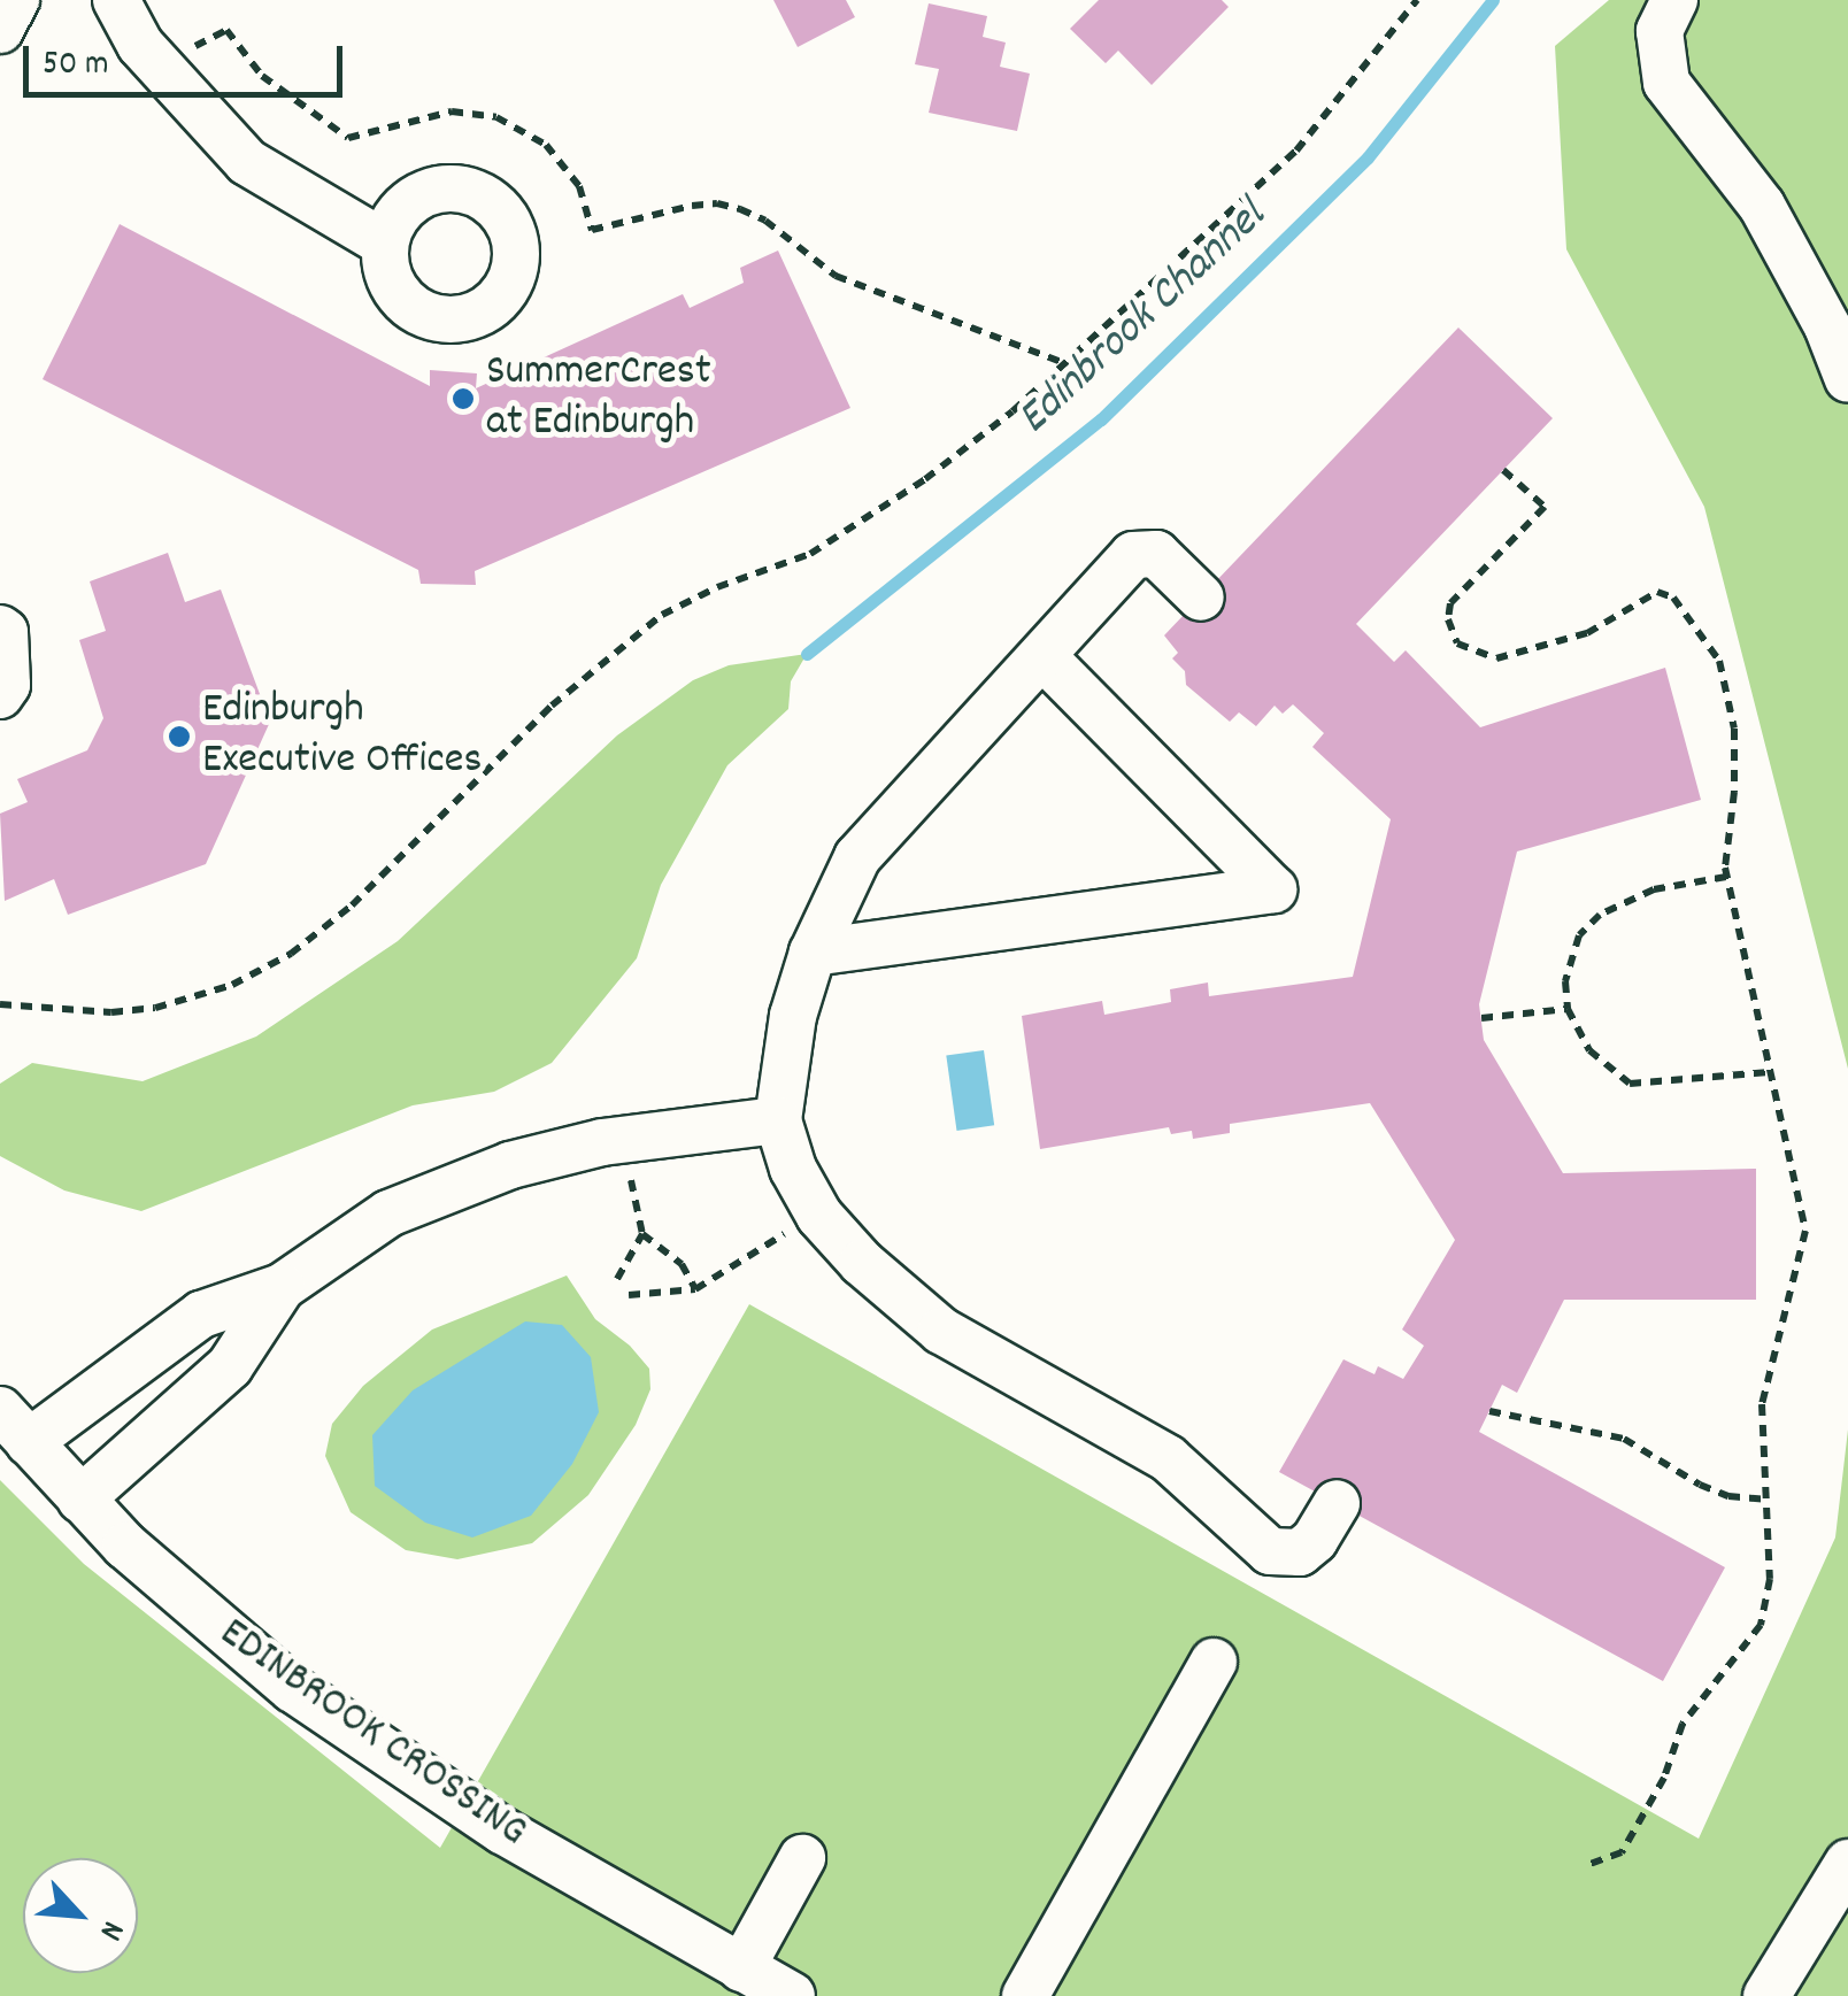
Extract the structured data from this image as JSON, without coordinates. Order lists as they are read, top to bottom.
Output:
{
  "streets": {
    "street": ["EDINBROOK CROSSING"]
  },
  "water": ["Edinbrook Channel"],
  "places": ["SummerCrest at Edinburgh", "Edinburgh Executive Offices"],
  "scale_bar": "50 m",
  "north": "bottom right"
}
